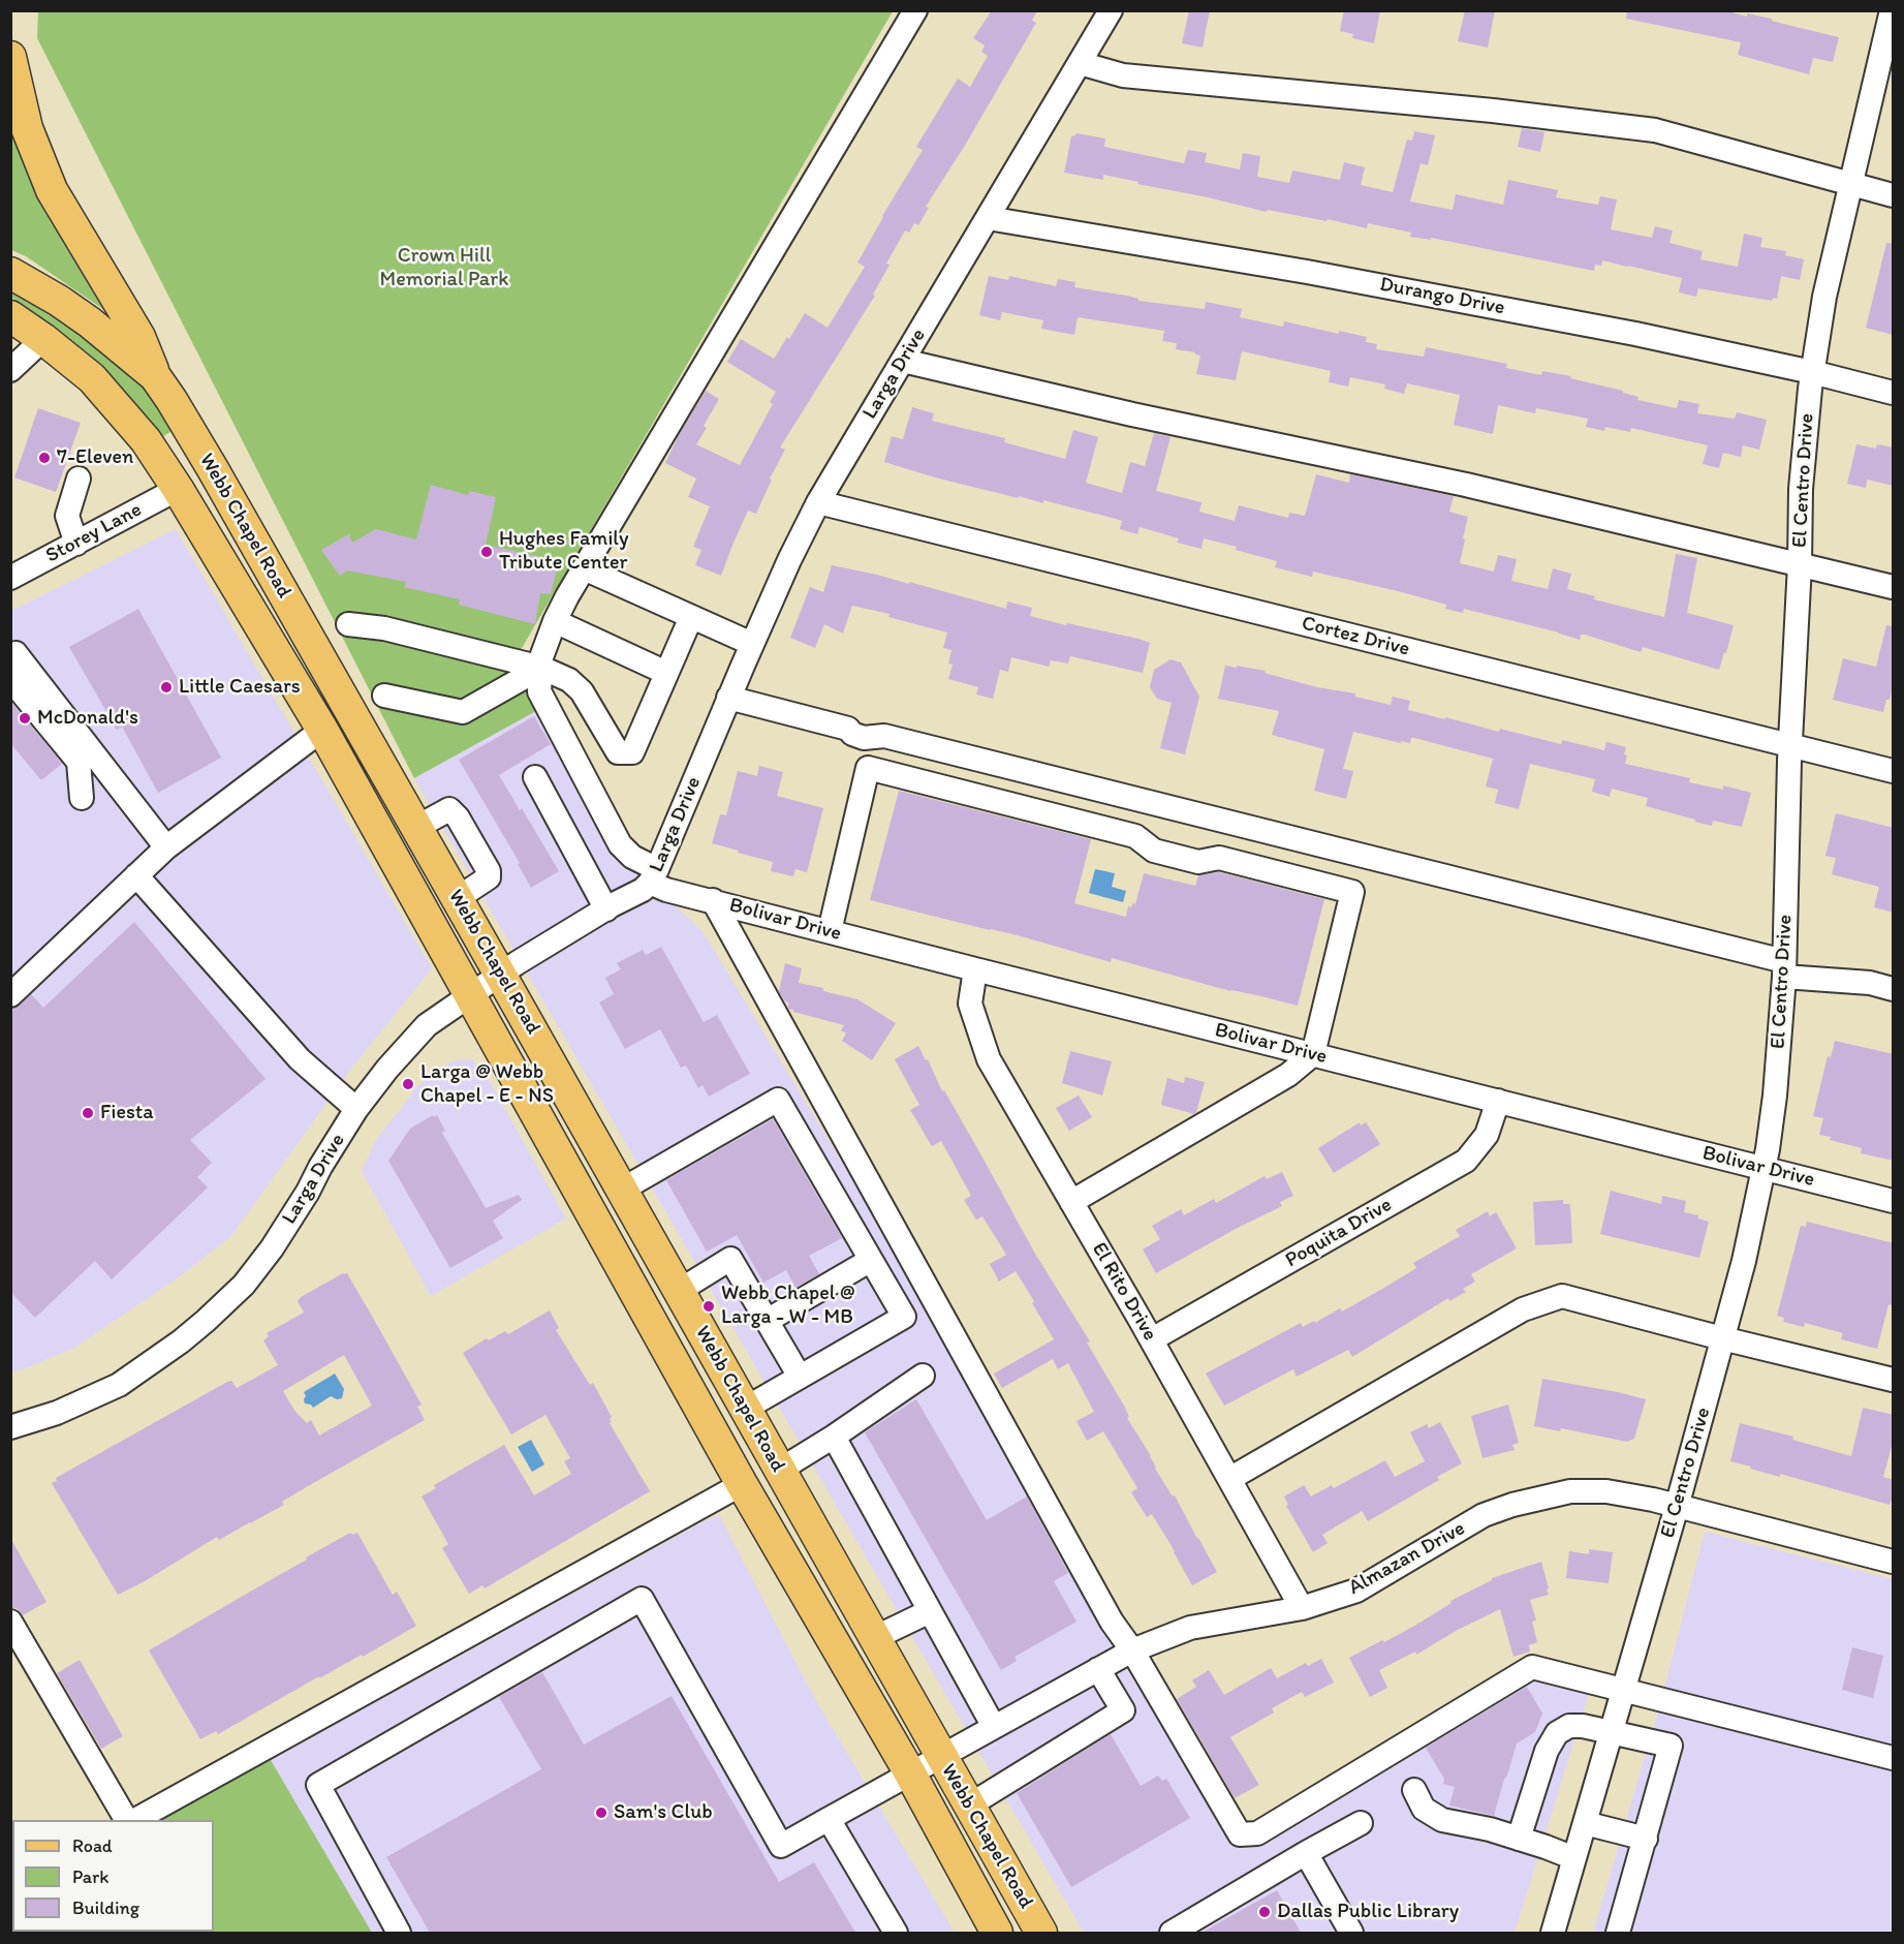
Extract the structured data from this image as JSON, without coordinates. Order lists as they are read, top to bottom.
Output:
{
  "streets": {
    "main road": ["Webb Chapel Road"],
    "street": [
      "Durango Drive",
      "Larga Drive",
      "El Centro Drive",
      "Storey Lane",
      "Cortez Drive",
      "Bolivar Drive",
      "Poquita Drive",
      "El Rito Drive",
      "Almazan Drive"
    ]
  },
  "crossings": [
    ["Durango Drive", "Larga Drive"],
    ["Durango Drive", "El Centro Drive"],
    ["Larga Drive", "Webb Chapel Road"],
    ["Larga Drive", "Cortez Drive"],
    ["Larga Drive", "Bolivar Drive"],
    ["El Centro Drive", "Cortez Drive"],
    ["El Centro Drive", "Bolivar Drive"],
    ["El Centro Drive", "Almazan Drive"],
    ["Webb Chapel Road", "Storey Lane"],
    ["Webb Chapel Road", "Almazan Drive"],
    ["Bolivar Drive", "Poquita Drive"],
    ["Bolivar Drive", "El Rito Drive"],
    ["Poquita Drive", "El Rito Drive"],
    ["El Rito Drive", "Almazan Drive"]
  ],
  "parks": ["Crown Hill Memorial Park"],
  "places": [
    "7-Eleven",
    "Hughes Family Tribute Center",
    "Little Caesars",
    "McDonald's",
    "Larga @ Webb Chapel - E - NS",
    "Fiesta",
    "Webb Chapel @ Larga - W - MB",
    "Sam's Club",
    "Dallas Public Library"
  ],
  "legend": ["Road", "Park", "Building"]
}
